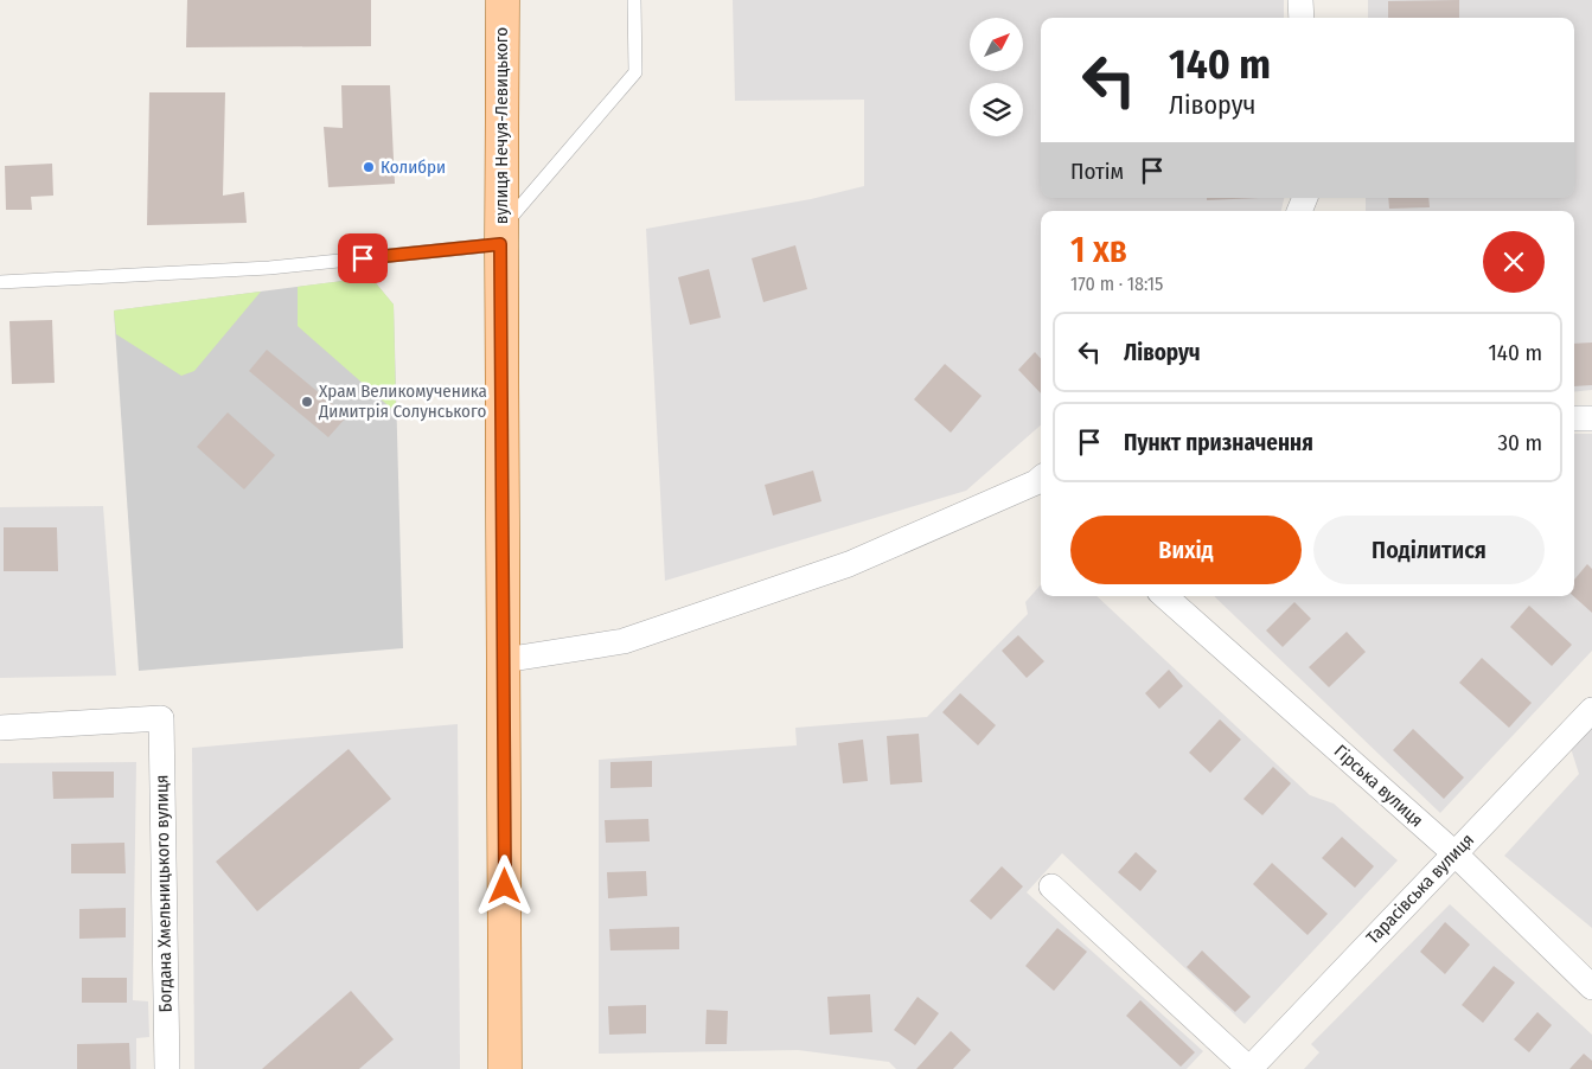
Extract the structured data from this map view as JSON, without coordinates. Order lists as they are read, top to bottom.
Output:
{
  "streets": {
    "main road": ["вулиця Нечуя-Левицького"],
    "street": ["Гірська вулиця", "Тарасівська вулиця", "Богдана Хмельницького вулиця"]
  },
  "crossings": [
    ["Гірська вулиця", "Тарасівська вулиця"]
  ],
  "places": ["Колибри", "Храм Великомученика Димитрія Солунського"],
  "north": "top right",
  "page": {
    "turn": ["140 m", "Ліворуч"],
    "then": "Потім",
    "heading": ["1 хв", "170 m · 18:15"],
    "list": [
      {
        "name": "Ліворуч",
        "value": "140 m"
      },
      {
        "name": "Пункт призначення",
        "value": "30 m"
      }
    ],
    "buttons": ["Вихід", "Поділитися"]
  }
}
